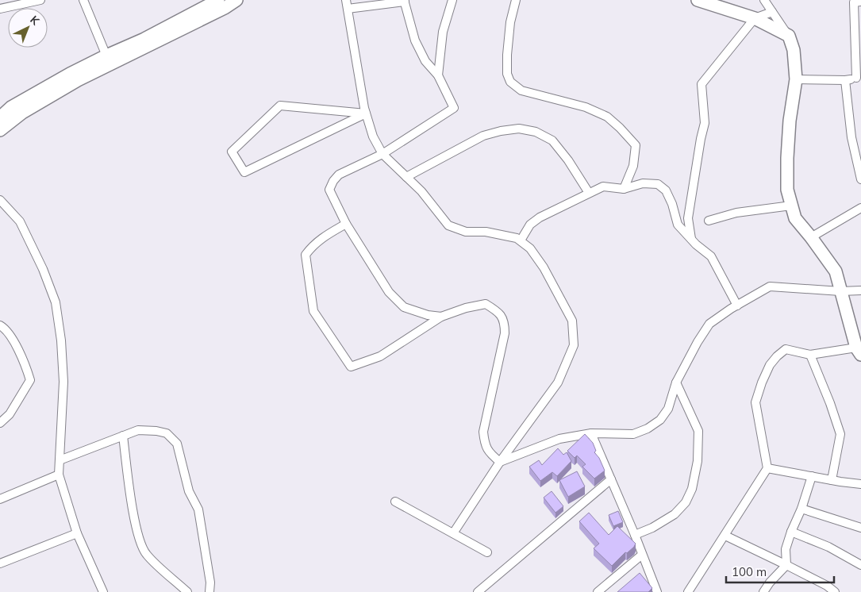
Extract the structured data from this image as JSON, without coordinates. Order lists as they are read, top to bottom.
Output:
{
  "scale_bar": "100 m",
  "north": "top right"
}
